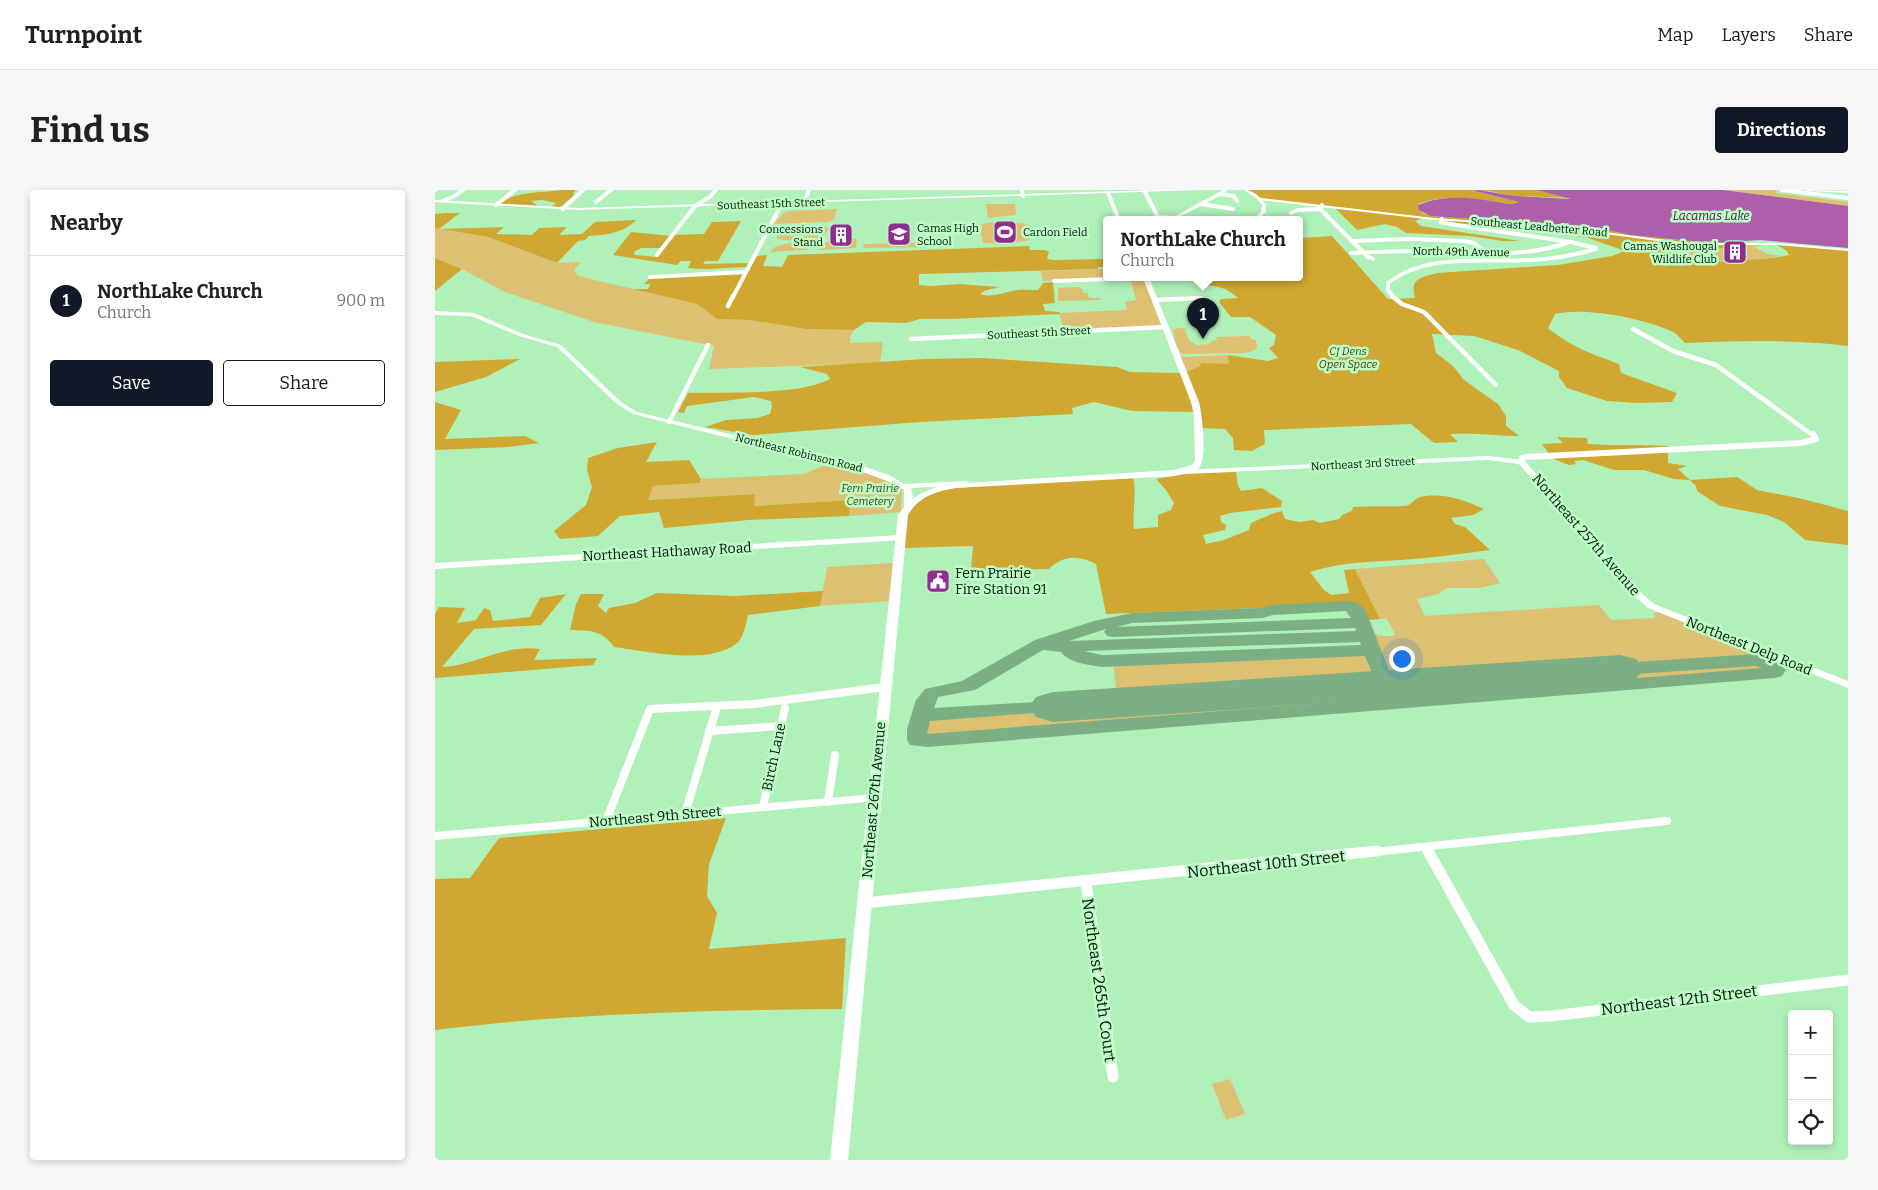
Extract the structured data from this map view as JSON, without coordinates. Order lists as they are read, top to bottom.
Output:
{
  "streets": {
    "main road": ["Northeast 3rd Street", "Northeast 267th Avenue"],
    "street": [
      "Southeast 15th Street",
      "Southeast Leadbetter Road",
      "North 49th Avenue",
      "Southeast 5th Street",
      "Northeast Robinson Road",
      "Northeast 257th Avenue",
      "Northeast Hathaway Road",
      "Northeast Delp Road",
      "Birch Lane",
      "Northeast 9th Street",
      "Northeast 10th Street",
      "Northeast 265th Court",
      "Northeast 12th Street"
    ]
  },
  "crossings": [
    ["Northeast Robinson Road", "Northeast 3rd Street"],
    ["Northeast 3rd Street", "Northeast 257th Avenue"],
    ["Northeast 257th Avenue", "Northeast Delp Road"],
    ["Northeast Hathaway Road", "Northeast 267th Avenue"],
    ["Birch Lane", "Northeast 9th Street"],
    ["Northeast 267th Avenue", "Northeast 9th Street"],
    ["Northeast 267th Avenue", "Northeast 10th Street"],
    ["Northeast 10th Street", "Northeast 265th Court"],
    ["Northeast 10th Street", "Northeast 12th Street"]
  ],
  "water": ["Lacamas Lake"],
  "parks": ["CJ Dens Open Space", "Fern Prairie Cemetery"],
  "places": {
    "sports": ["Cardon Field"],
    "school or university": ["Camas High School"],
    "building": ["Concessions Stand", "Camas Washougal Wildlife Club"],
    "public building": ["Fern Prairie Fire Station 91"]
  },
  "page": {
    "header": "Turnpoint",
    "nav": ["Map", "Layers", "Share"],
    "buttons": [
      "Directions",
      ["Save", "Share"]
    ],
    "title": "Find us",
    "heading": "Nearby",
    "popup": ["NorthLake Church", "Church"],
    "list": [
      {
        "mark": "1",
        "name": "NorthLake Church",
        "note": "Church",
        "value": "900 m"
      }
    ],
    "pins": "1",
    "map_buttons": ["+", "−"]
  }
}
